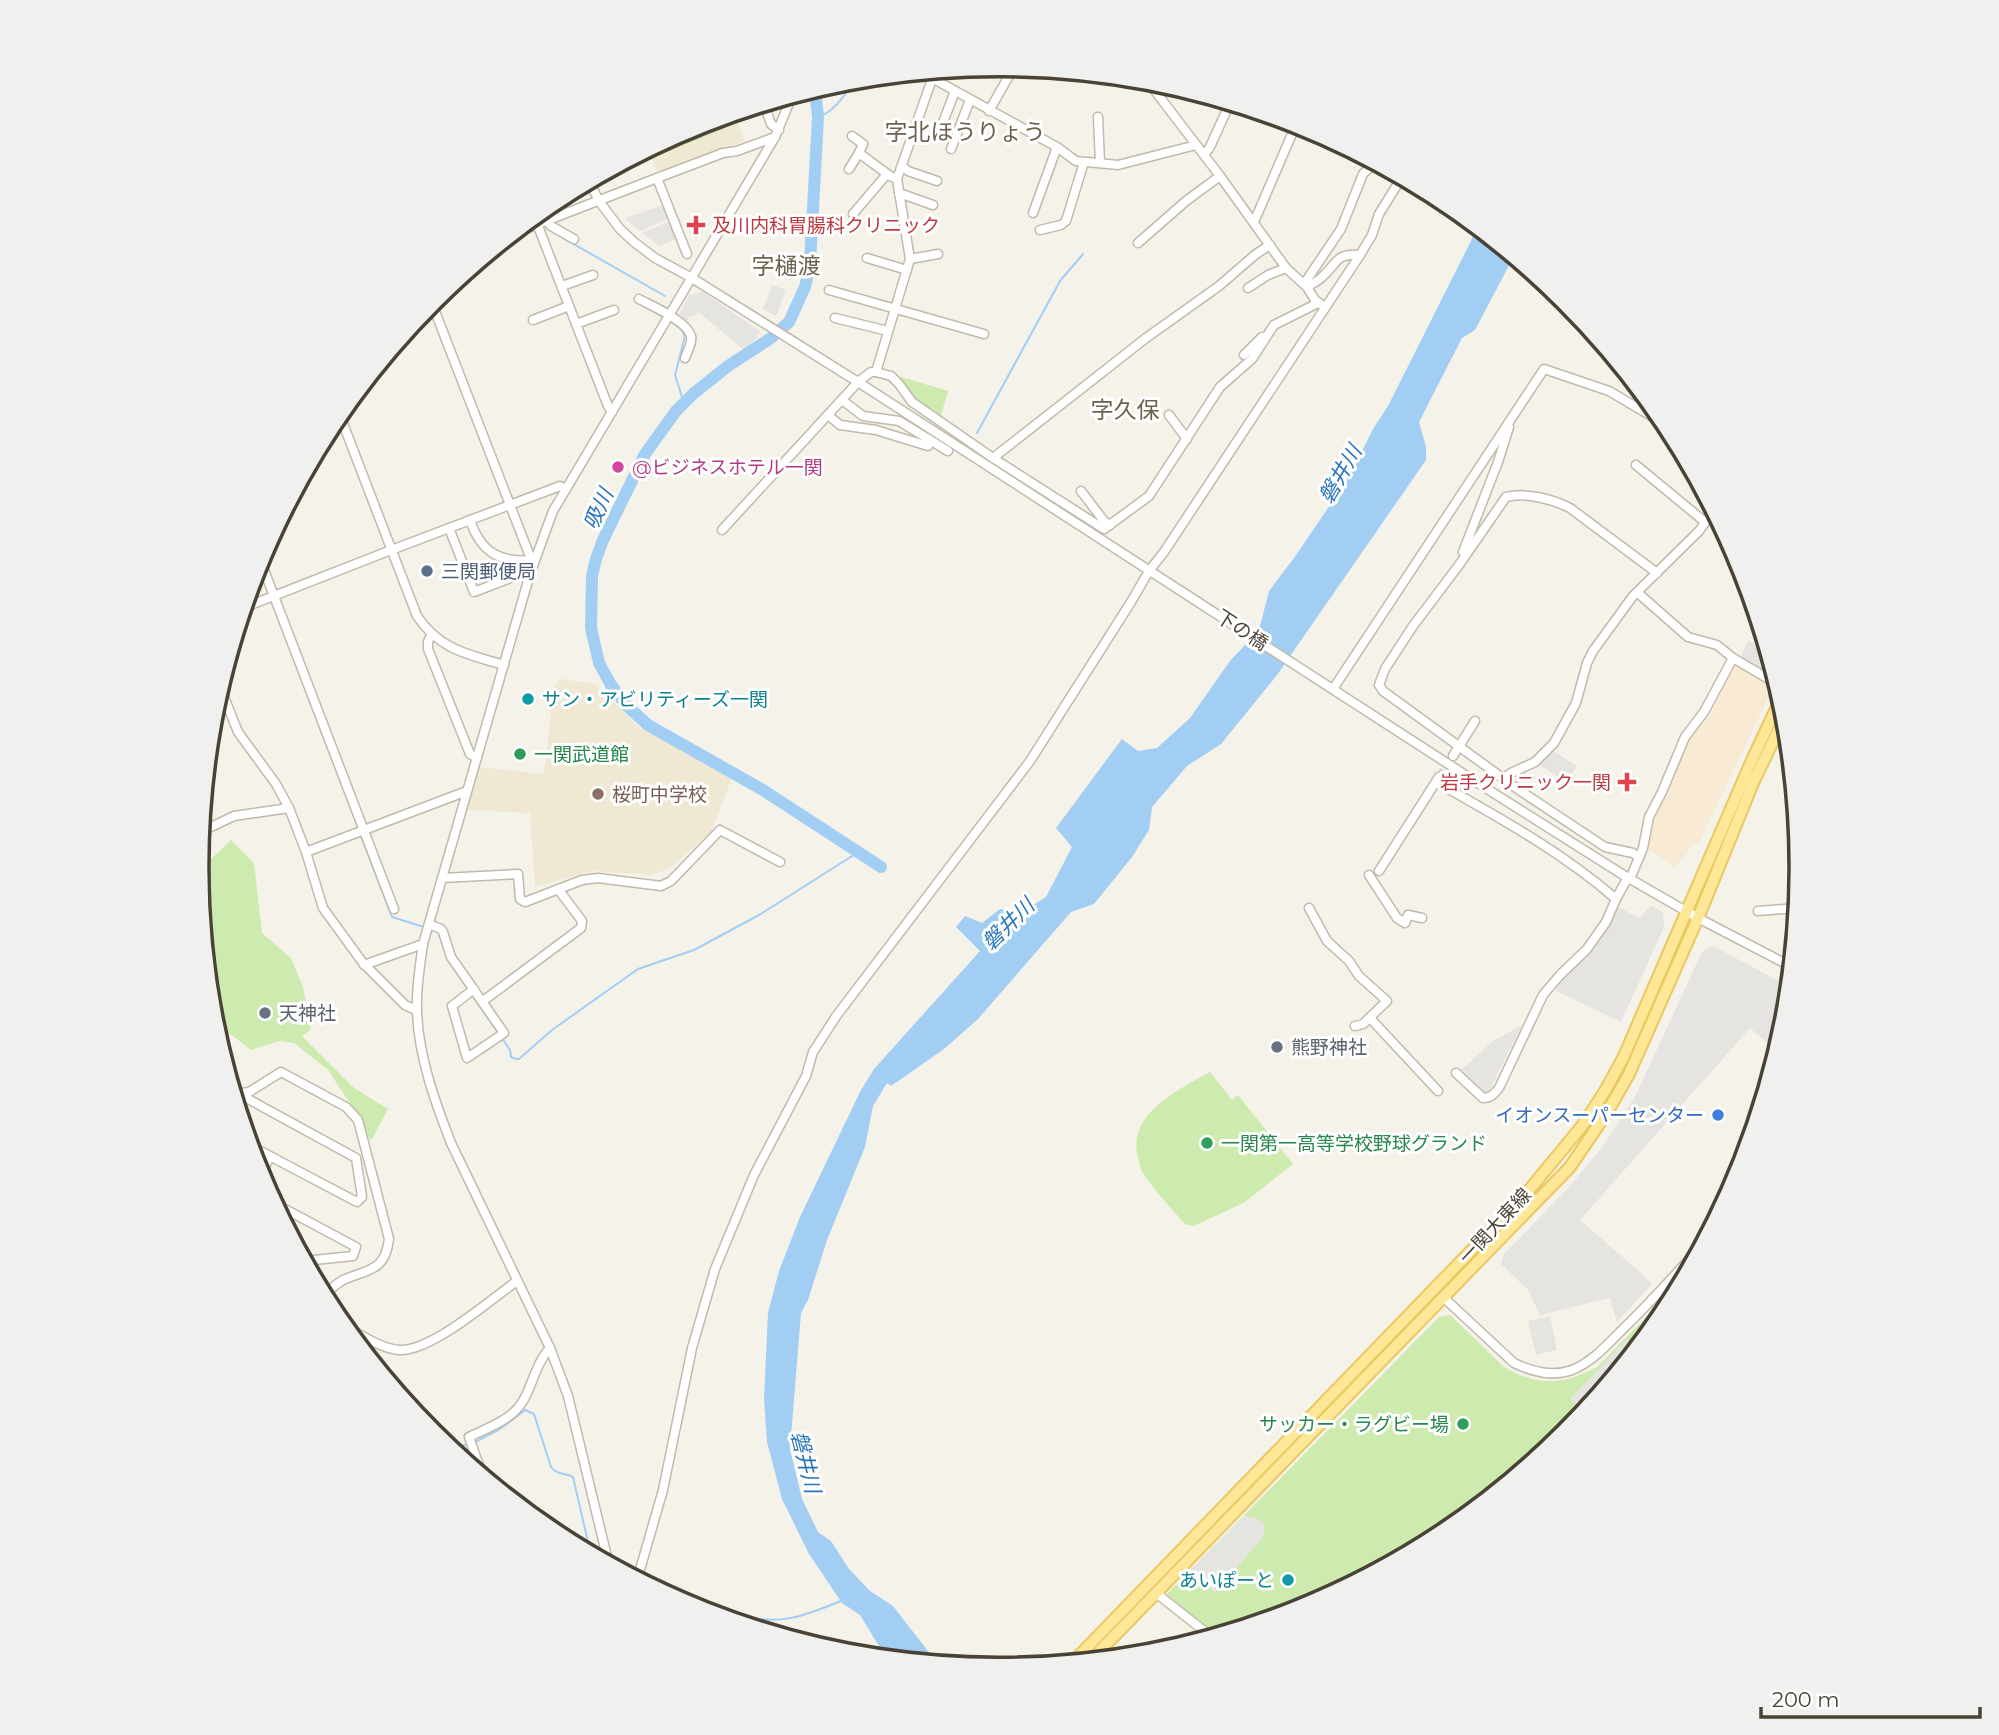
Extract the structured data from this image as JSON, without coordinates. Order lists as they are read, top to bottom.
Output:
{
  "streets": {
    "main road": ["一関大東線"],
    "street": ["下の橋"]
  },
  "crossings": [
    ["下の橋", "一関大東線"]
  ],
  "districts": ["字北ほうりょう", "字樋渡", "字久保"],
  "water": ["磐井川", "吸川"],
  "places": {
    "health": ["及川内科胃腸科クリニック", "岩手クリニック一関"],
    "other": [
      "@ビジネスホテル一関",
      "三関郵便局",
      "サン・アビリティーズ一関",
      "一関武道館",
      "桜町中学校",
      "天神社",
      "熊野神社",
      "イオンスーパーセンター",
      "一関第一高等学校野球グランド",
      "サッカー・ラグビー場",
      "あいぽーと"
    ]
  },
  "scale_bar": "200 m"
}
